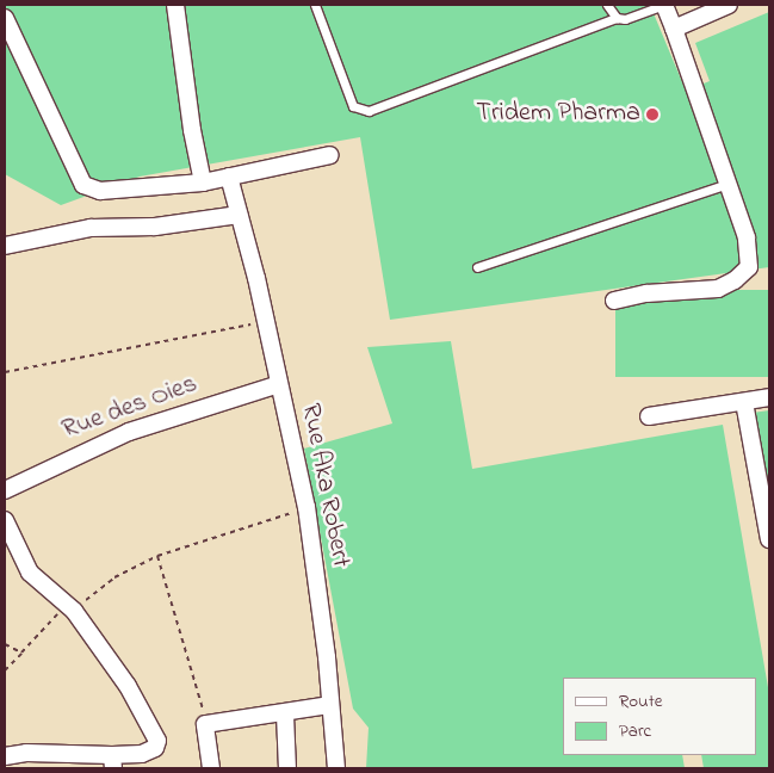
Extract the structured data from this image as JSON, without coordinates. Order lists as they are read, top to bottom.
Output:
{
  "streets": {
    "street": ["Rue des Oies", "Rue Aka Robert"]
  },
  "crossings": [
    ["Rue des Oies", "Rue Aka Robert"]
  ],
  "places": ["Tridem Pharma"],
  "legend": ["Route", "Parc"]
}
